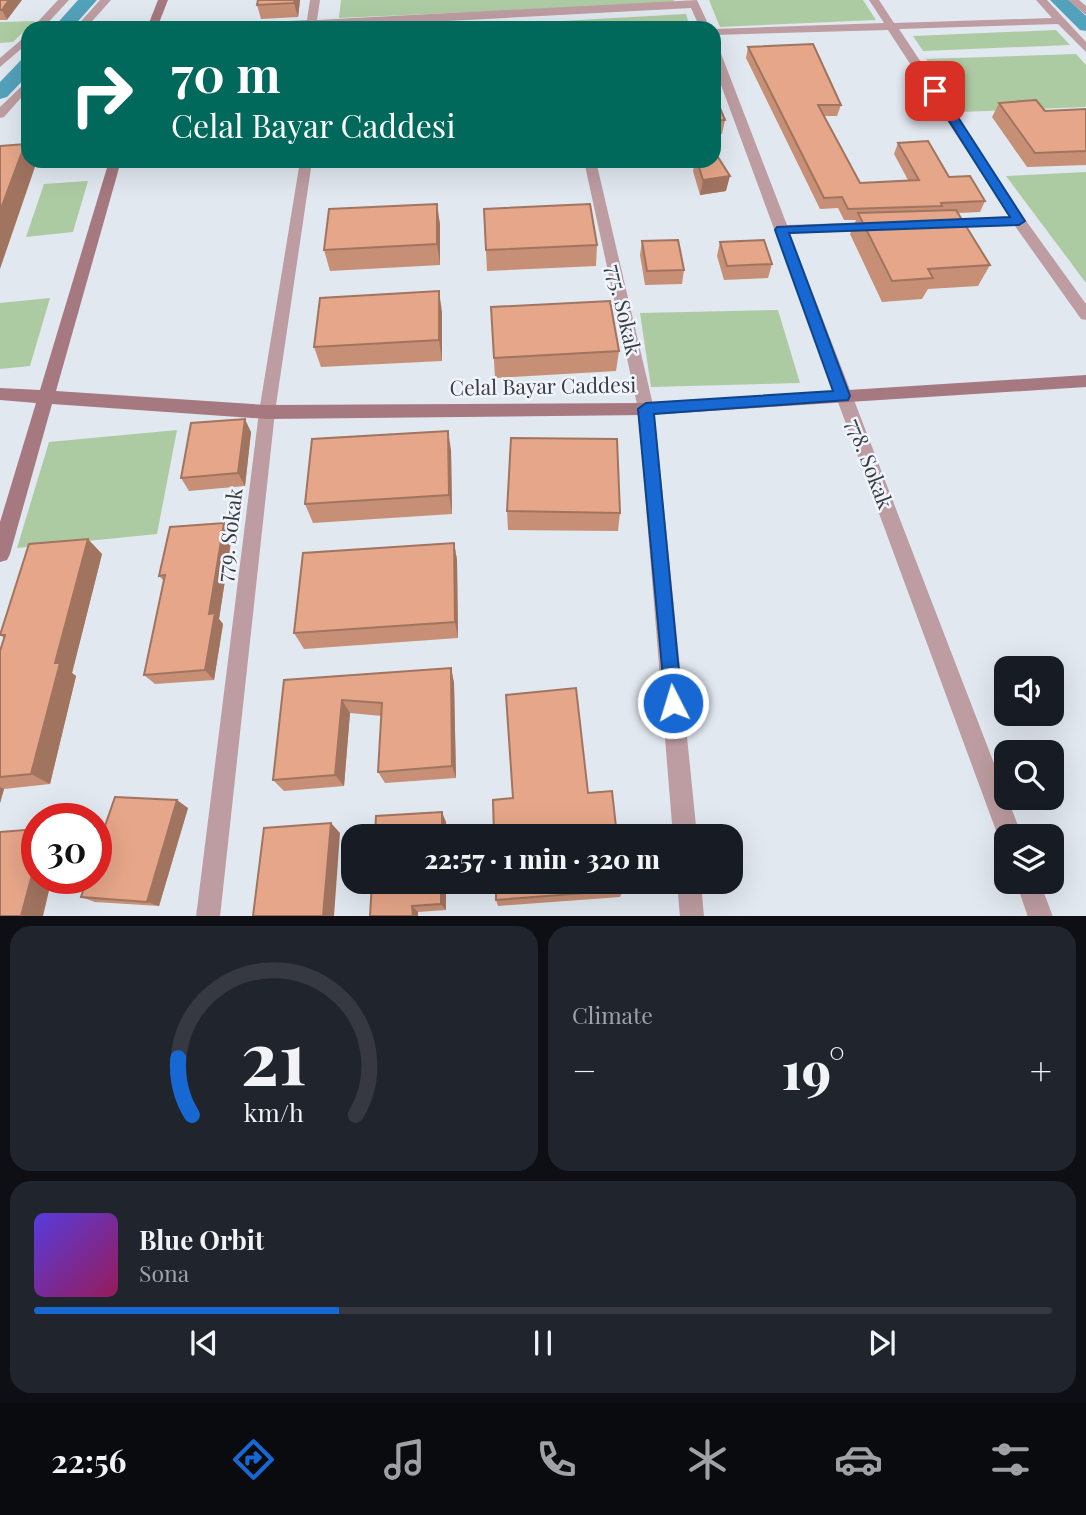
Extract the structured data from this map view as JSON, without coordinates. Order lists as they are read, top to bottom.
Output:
{
  "streets": {
    "street": [
      "775. Sokak",
      "Celal Bayar Caddesi",
      "778. Sokak",
      "779. Sokak"
    ]
  },
  "crossings": [
    ["775. Sokak", "Celal Bayar Caddesi"],
    ["Celal Bayar Caddesi", "778. Sokak"],
    ["Celal Bayar Caddesi", "779. Sokak"]
  ],
  "page": {
    "turn": ["70 m", "Celal Bayar Caddesi"],
    "limit": "30",
    "trip": "22:57 · 1 min · 320 m",
    "tile": "Climate",
    "heat": ["−", "19°", "+"],
    "song": ["Blue Orbit", "Sona"],
    "tabs": "22:56",
    "gauge": ["21", "km/h"]
  }
}
